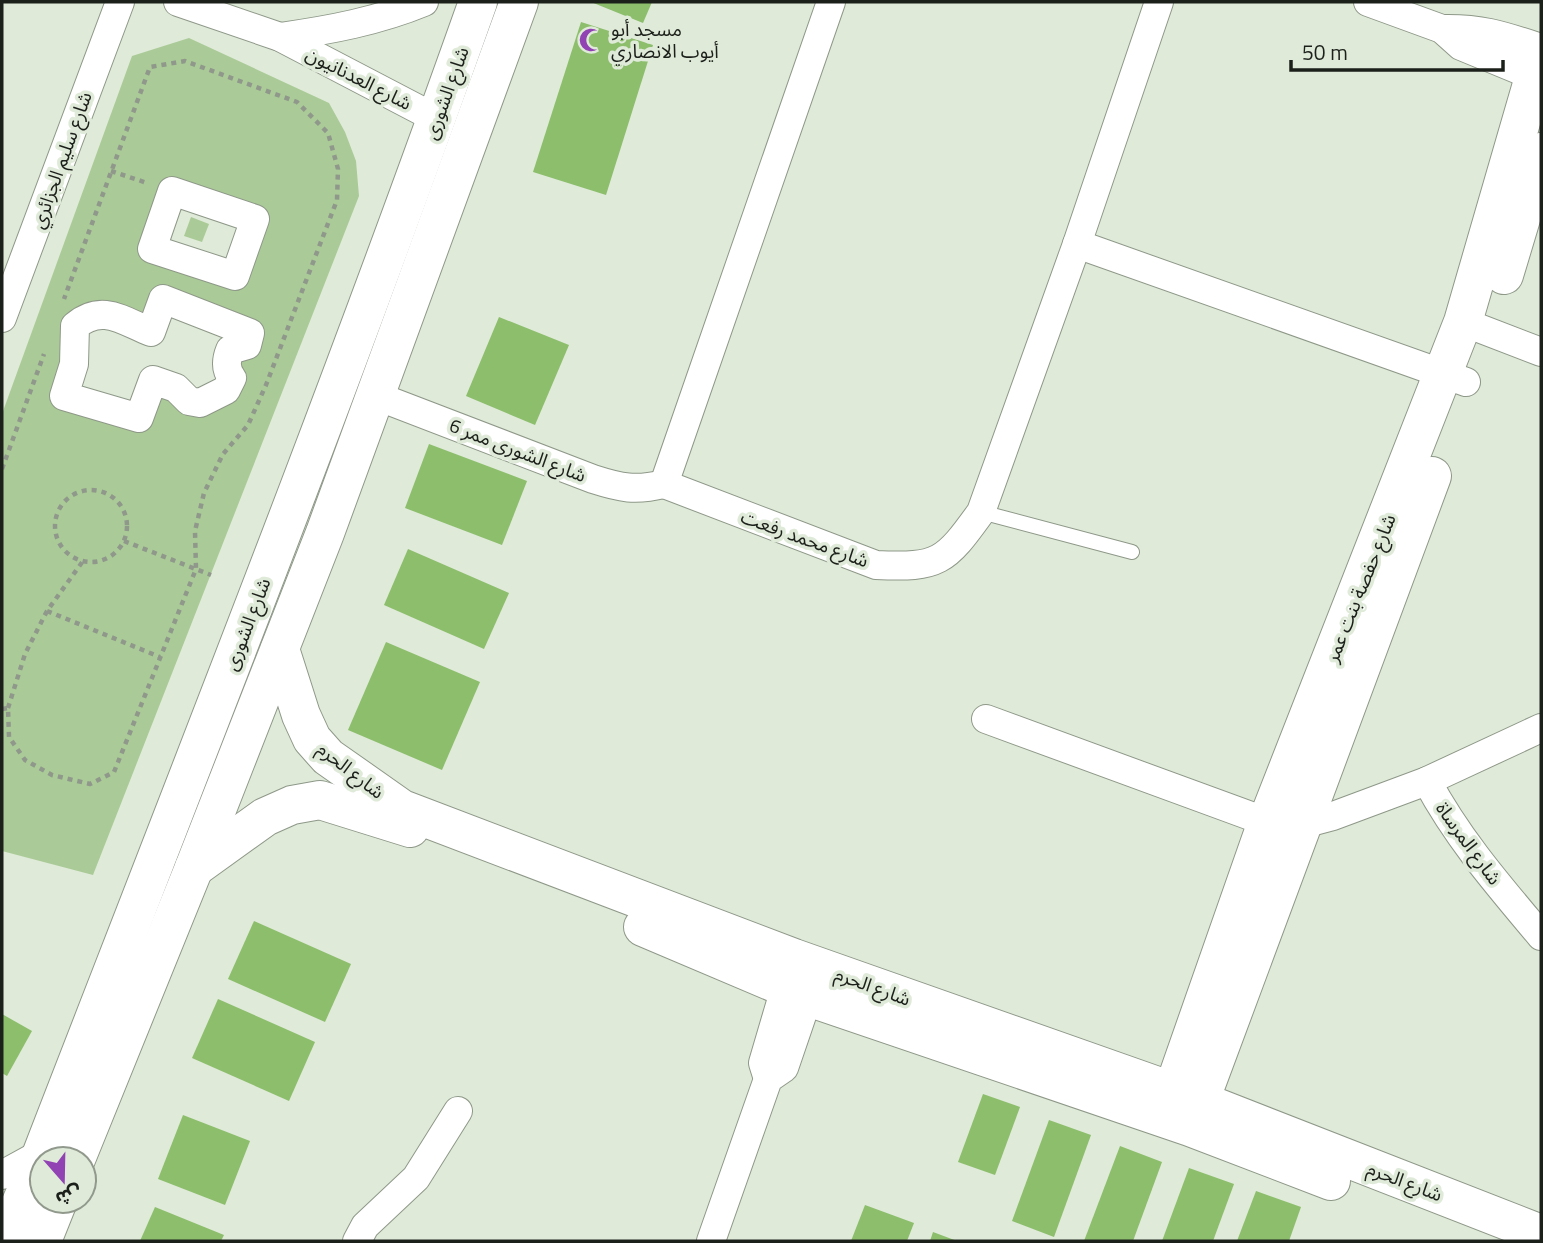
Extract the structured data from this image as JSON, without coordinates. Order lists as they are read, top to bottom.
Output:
{
  "streets": {
    "street": [
      "شارع العدنانيون",
      "شارع الشورى",
      "شارع سليم الجزائري",
      "شارع الشورى ممر 6",
      "شارع محمد رفعت",
      "شارع حفصة بنت عمر",
      "شارع الحرم",
      "شارع المرساة"
    ]
  },
  "crossings": [
    ["شارع العدنانيون", "شارع الشورى"],
    ["شارع الشورى", "شارع الشورى ممر 6"],
    ["شارع الشورى", "شارع الحرم"],
    ["شارع الشورى ممر 6", "شارع محمد رفعت"],
    ["شارع حفصة بنت عمر", "شارع الحرم"]
  ],
  "places": {
    "mosque": ["مسجد أبو أيوب الانصاري"]
  },
  "scale_bar": "50 m",
  "north": "bottom"
}
